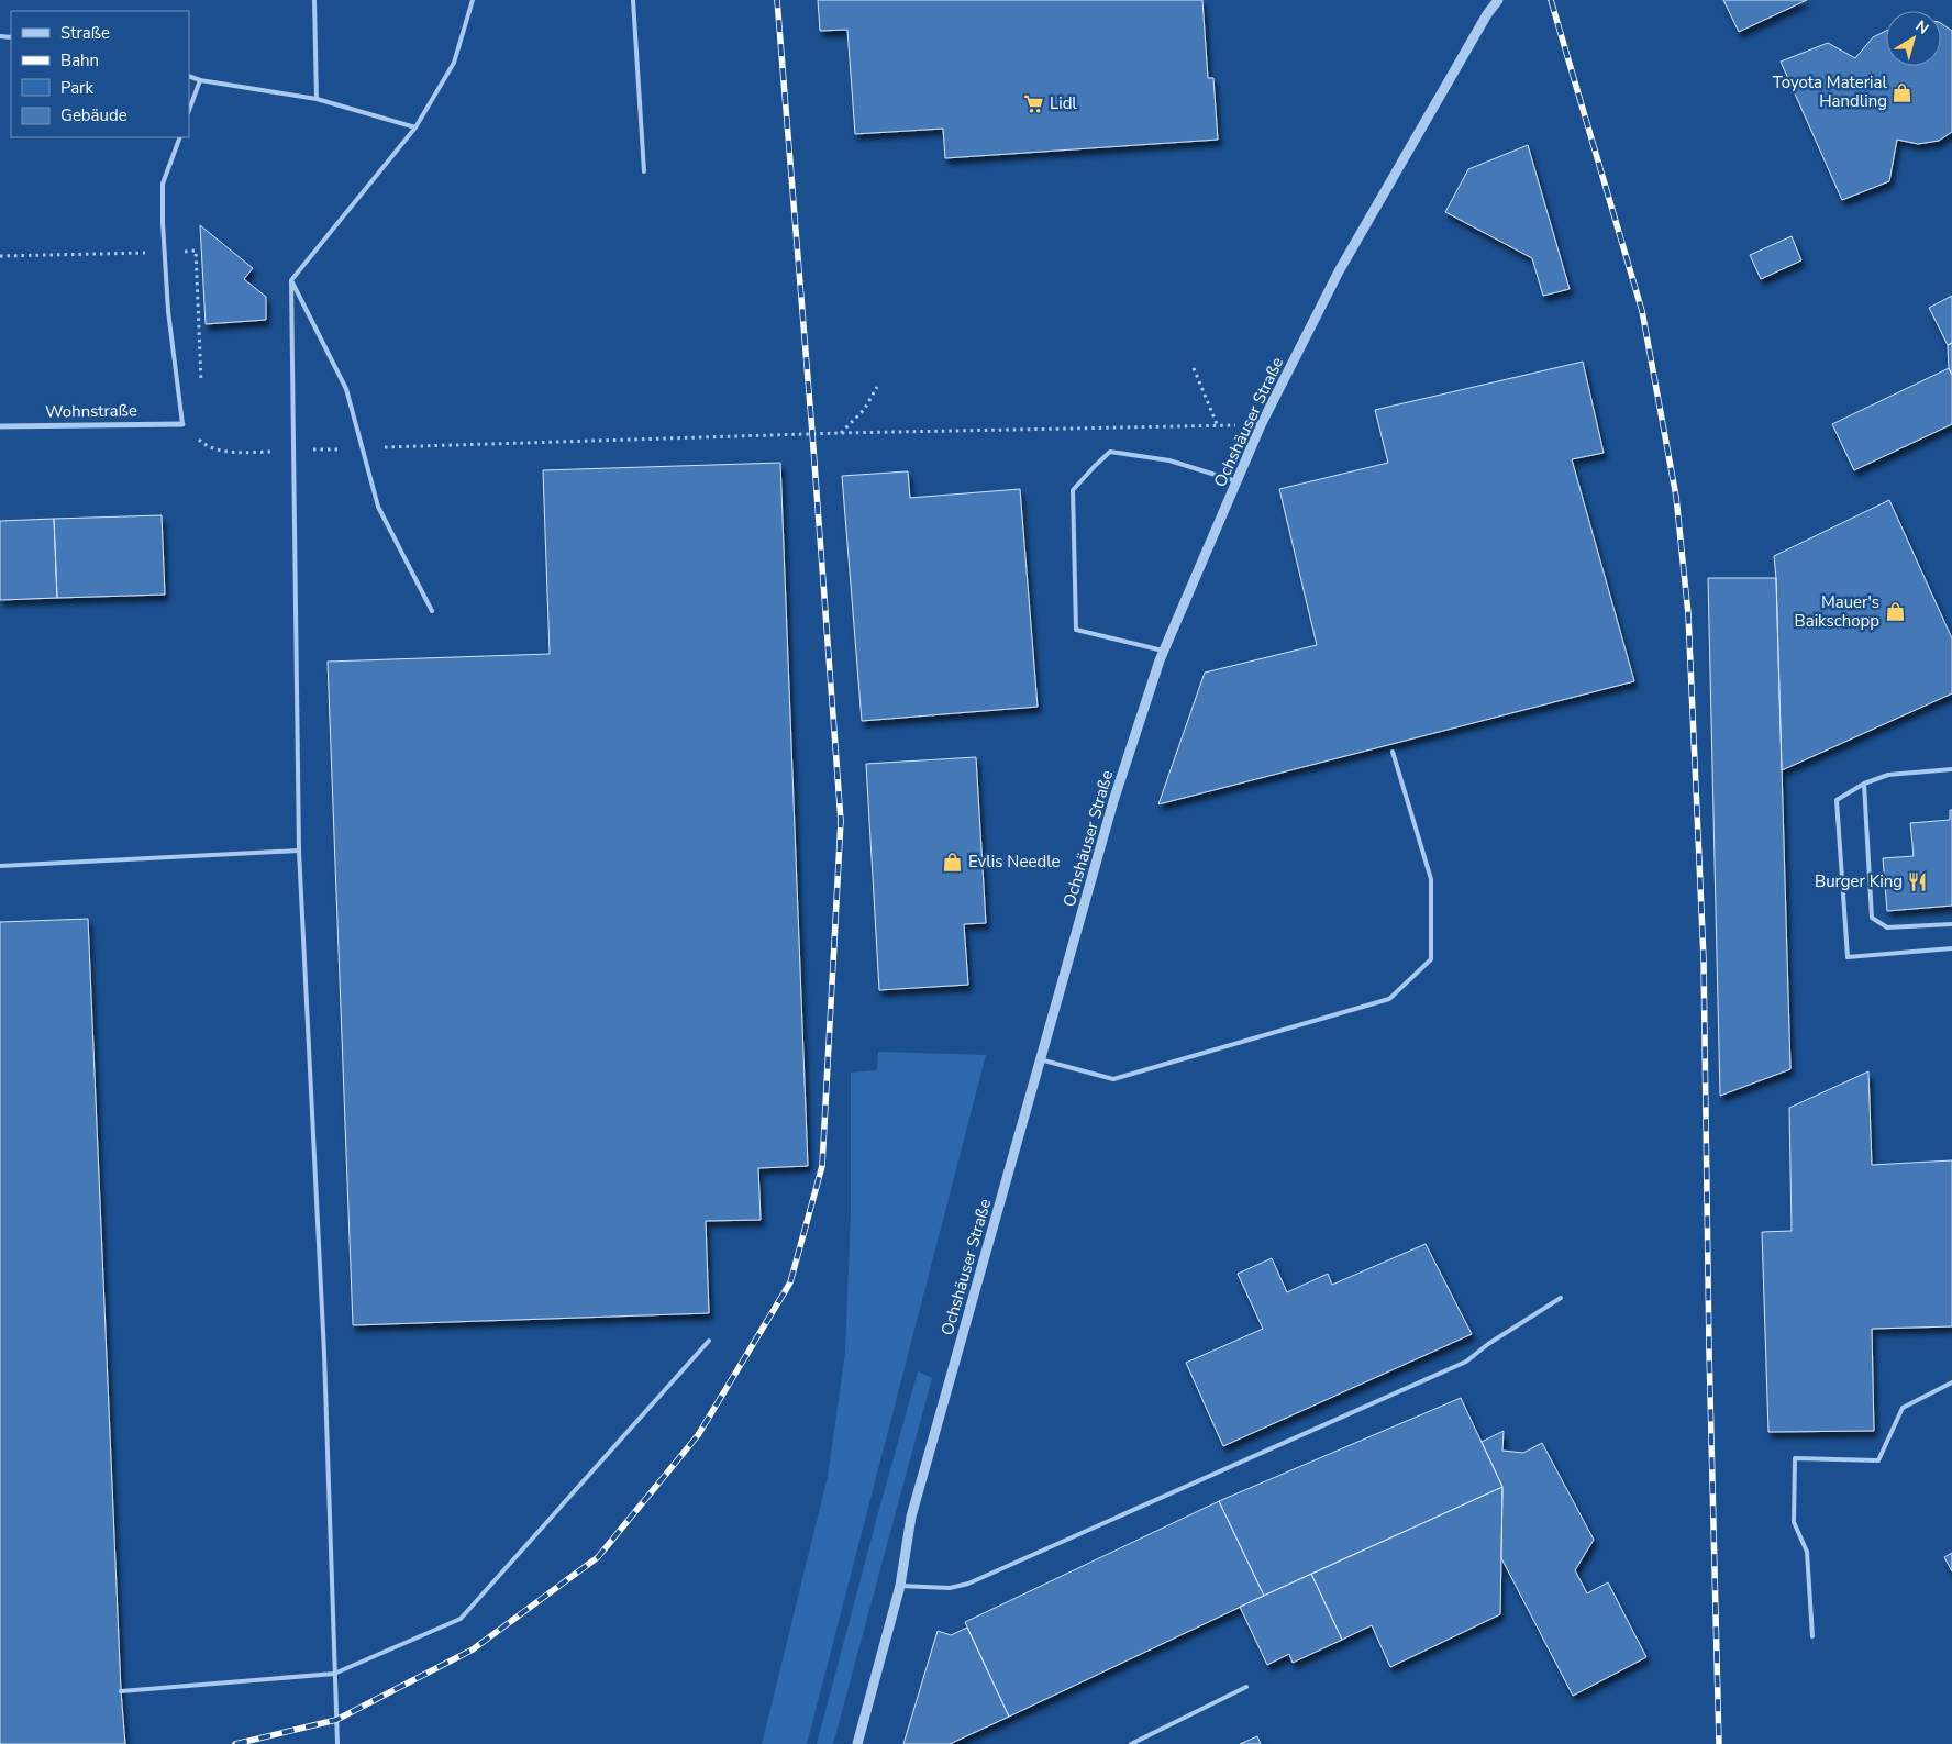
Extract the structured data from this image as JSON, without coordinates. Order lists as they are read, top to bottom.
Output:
{
  "streets": {
    "street": ["Wohnstraße", "Ochshäuser Straße"]
  },
  "places": {
    "shop": ["Toyota Material Handling", "Mauer's Baikschopp", "Evlis Needle"],
    "supermarket": ["Lidl"],
    "restaurant": ["Burger King"]
  },
  "legend": [
    "Straße",
    "Bahn",
    "Park",
    "Gebäude"
  ],
  "north": "top right"
}
